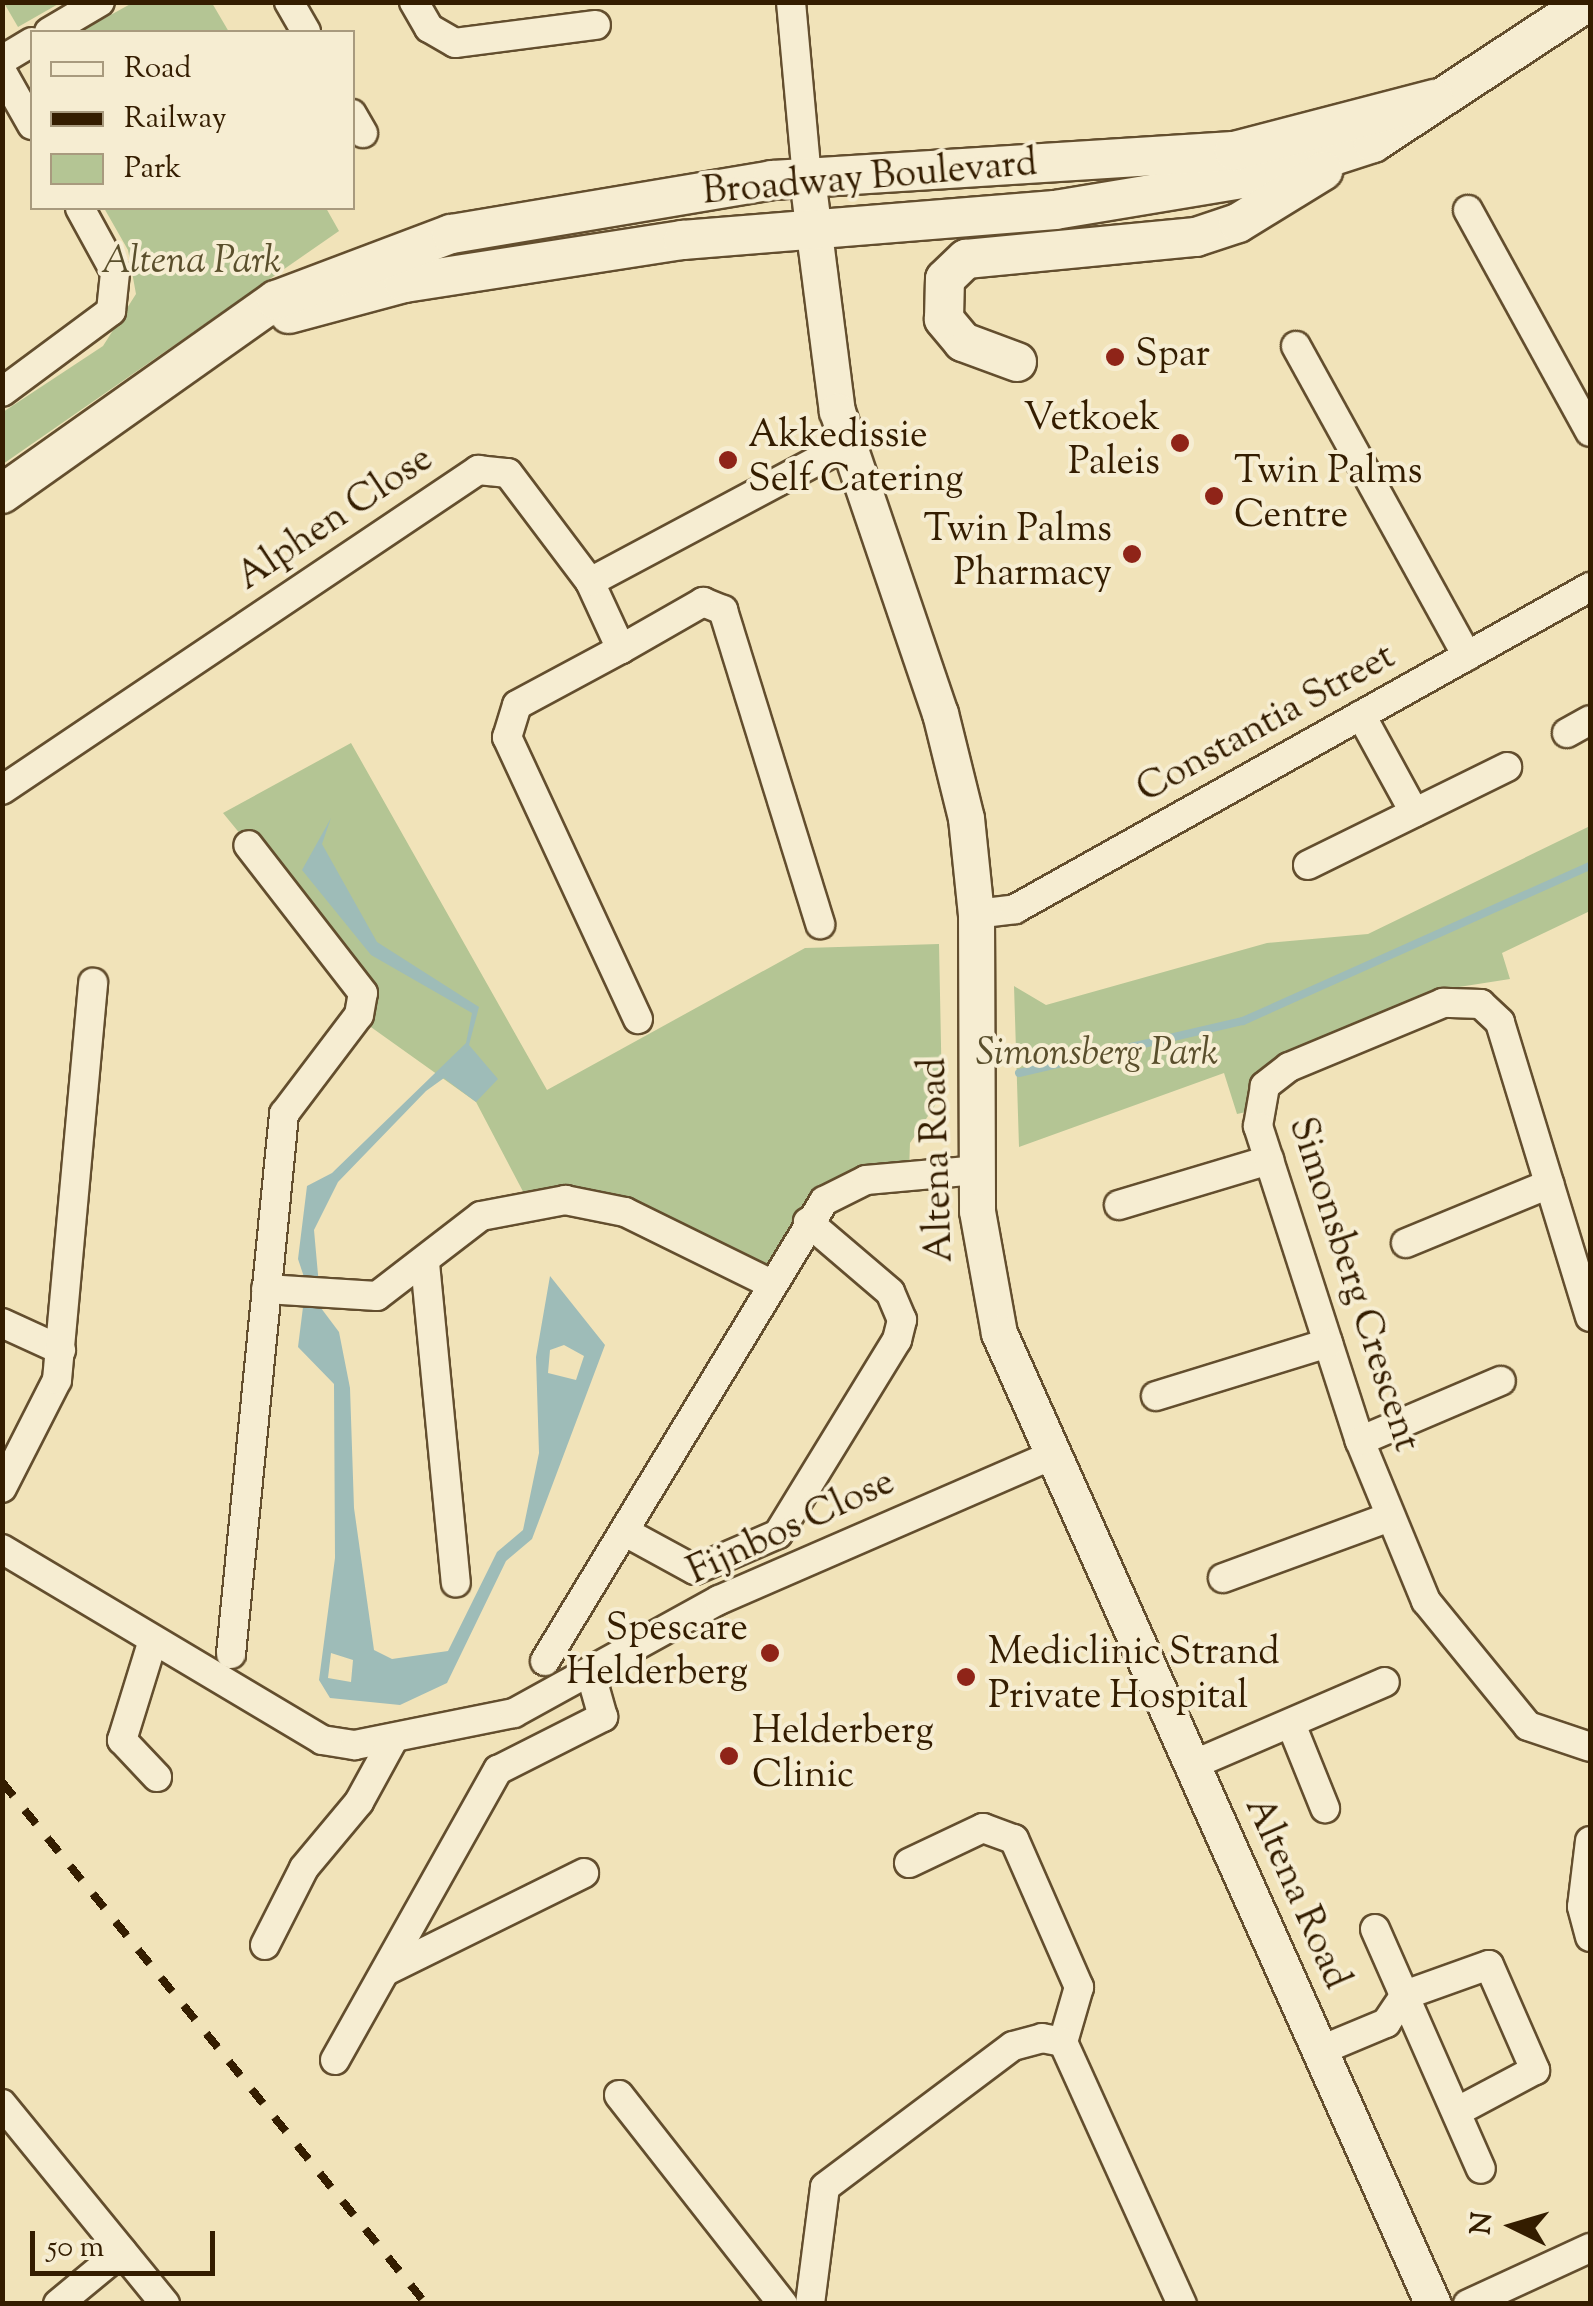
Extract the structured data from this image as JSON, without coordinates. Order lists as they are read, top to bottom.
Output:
{
  "streets": {
    "main road": ["Broadway Boulevard"],
    "street": [
      "Alphen Close",
      "Constantia Street",
      "Altena Road",
      "Simonsberg Crescent",
      "Fijnbos Close"
    ]
  },
  "crossings": [
    ["Broadway Boulevard", "Altena Road"],
    ["Constantia Street", "Altena Road"],
    ["Altena Road", "Fijnbos Close"]
  ],
  "parks": ["Altena Park", "Simonsberg Park"],
  "places": [
    "Spar",
    "Vetkoek Paleis",
    "Akkedissie Self Catering",
    "Twin Palms Centre",
    "Twin Palms Pharmacy",
    "Spescare Helderberg",
    "Mediclinic Strand Private Hospital",
    "Helderberg Clinic"
  ],
  "legend": ["Road", "Railway", "Park"],
  "scale_bar": "50 m",
  "north": "left"
}
